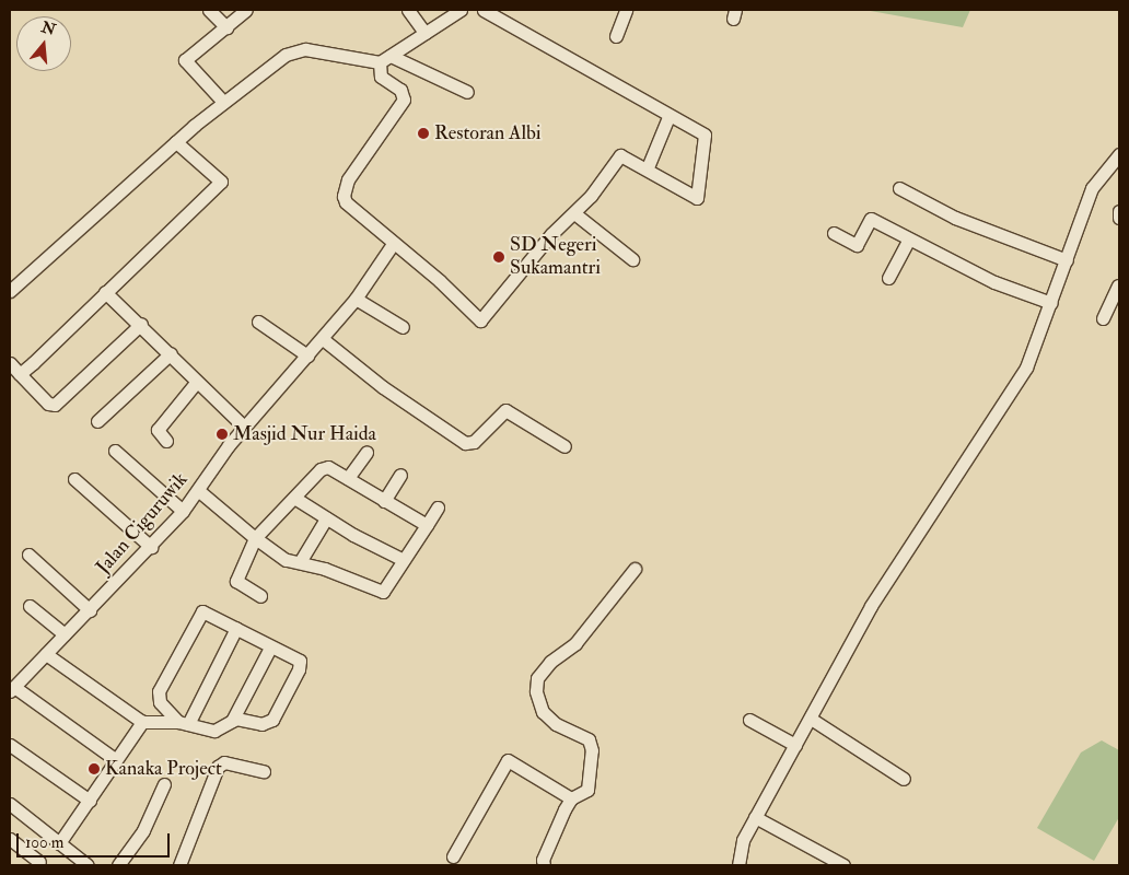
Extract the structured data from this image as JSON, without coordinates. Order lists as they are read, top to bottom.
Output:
{
  "streets": {
    "street": ["Jalan Ciguruwik"]
  },
  "places": [
    "Restoran Albi",
    "SD Negeri Sukamantri",
    "Masjid Nur Haida",
    "Kanaka Project"
  ],
  "scale_bar": "100 m",
  "north": "top"
}
